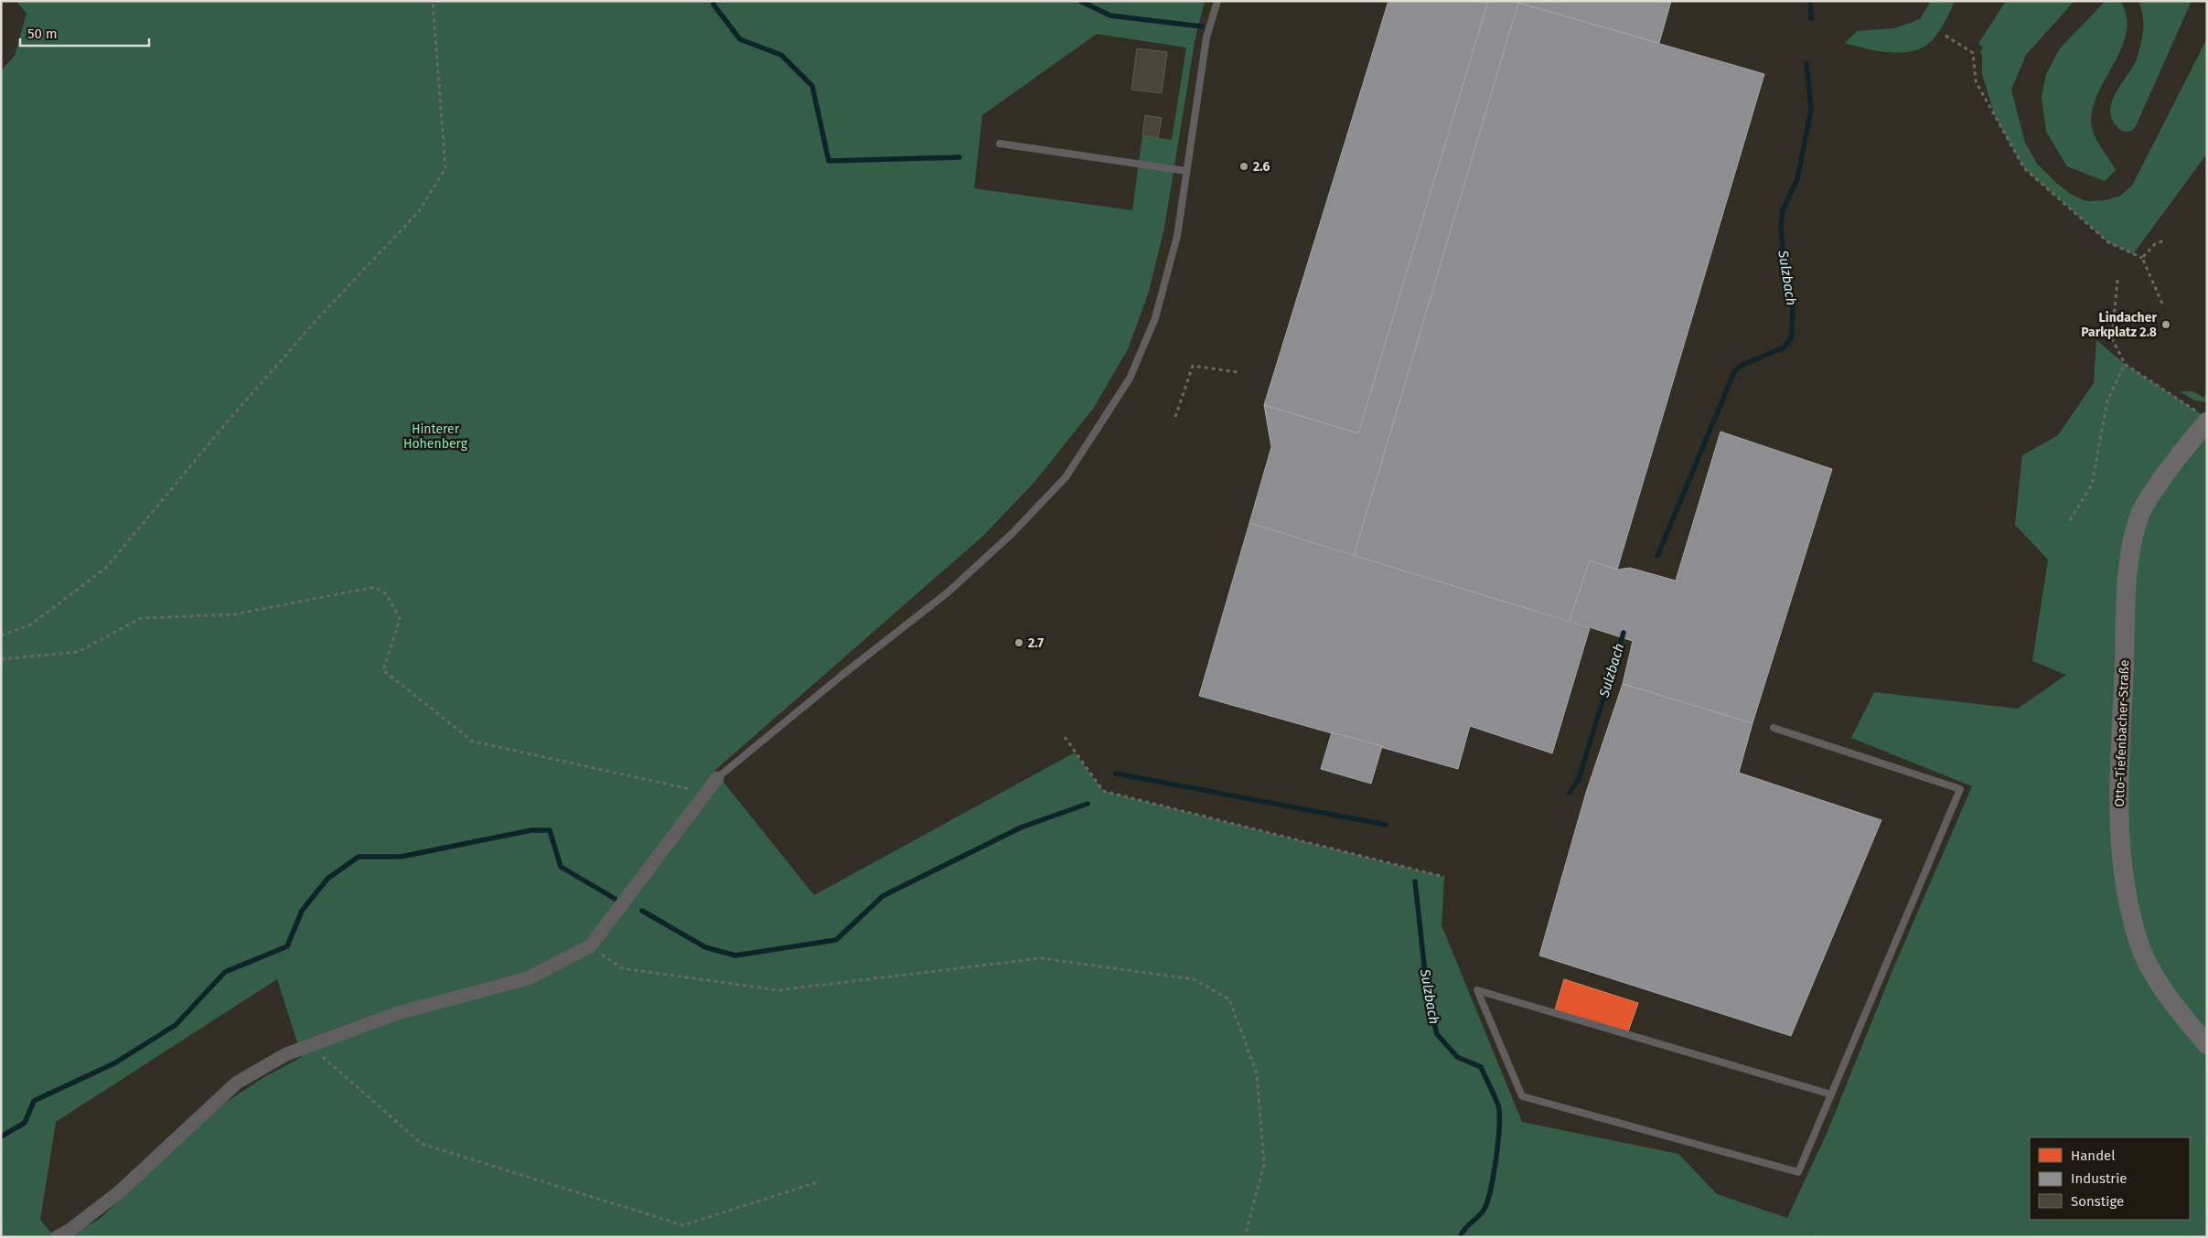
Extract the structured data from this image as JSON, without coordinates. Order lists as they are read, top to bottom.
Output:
{
  "streets": {
    "street": ["Otto-Tiefenbacher-Straße"]
  },
  "water": ["Sulzbach"],
  "parks": ["Hinterer Hohenberg"],
  "places": ["2.6", "Lindacher Parkplatz 2.8", "2.7"],
  "legend": ["Handel", "Industrie", "Sonstige"],
  "scale_bar": "50 m"
}
